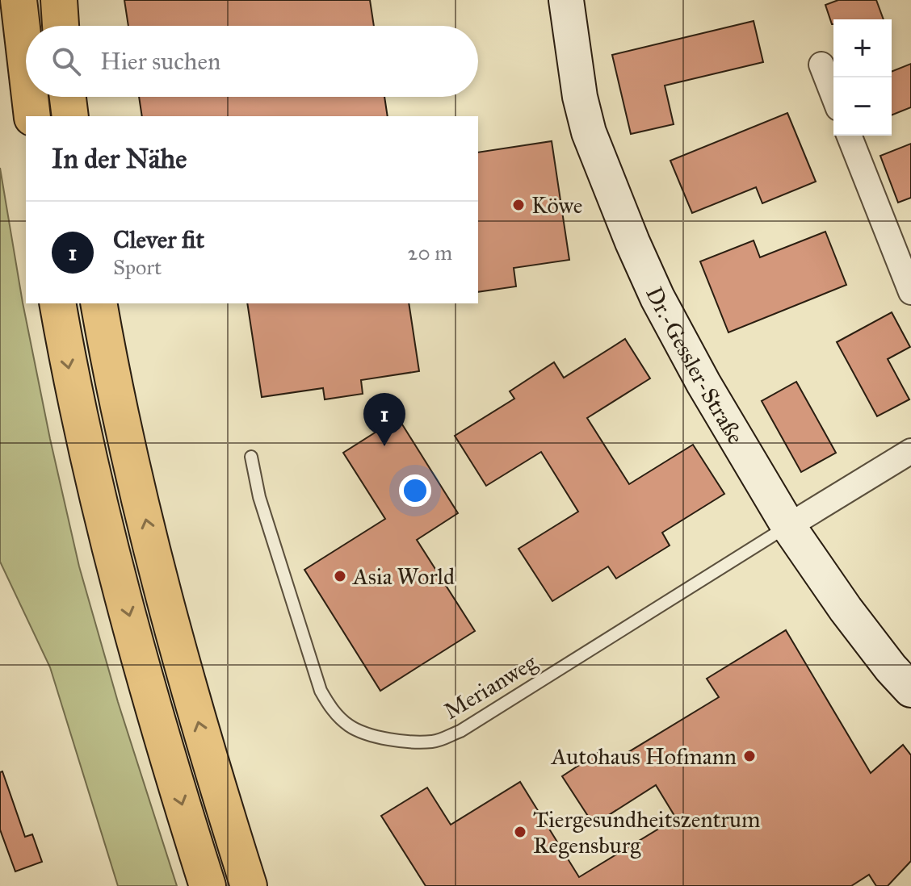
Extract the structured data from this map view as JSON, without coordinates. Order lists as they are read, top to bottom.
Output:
{
  "streets": {
    "street": ["Dr.-Gessler-Straße"],
    "lane": ["Merianweg"]
  },
  "crossings": [
    ["Dr.-Gessler-Straße", "Merianweg"]
  ],
  "places": [
    "Köwe",
    "Asia World",
    "Autohaus Hofmann",
    "Tiergesundheitszentrum Regensburg"
  ],
  "page": {
    "map_buttons": ["+", "−"],
    "search": "Hier suchen",
    "heading": "In der Nähe",
    "list": [
      {
        "mark": "1",
        "name": "Clever fit",
        "note": "Sport",
        "value": "20 m"
      }
    ],
    "pins": "1"
  }
}
